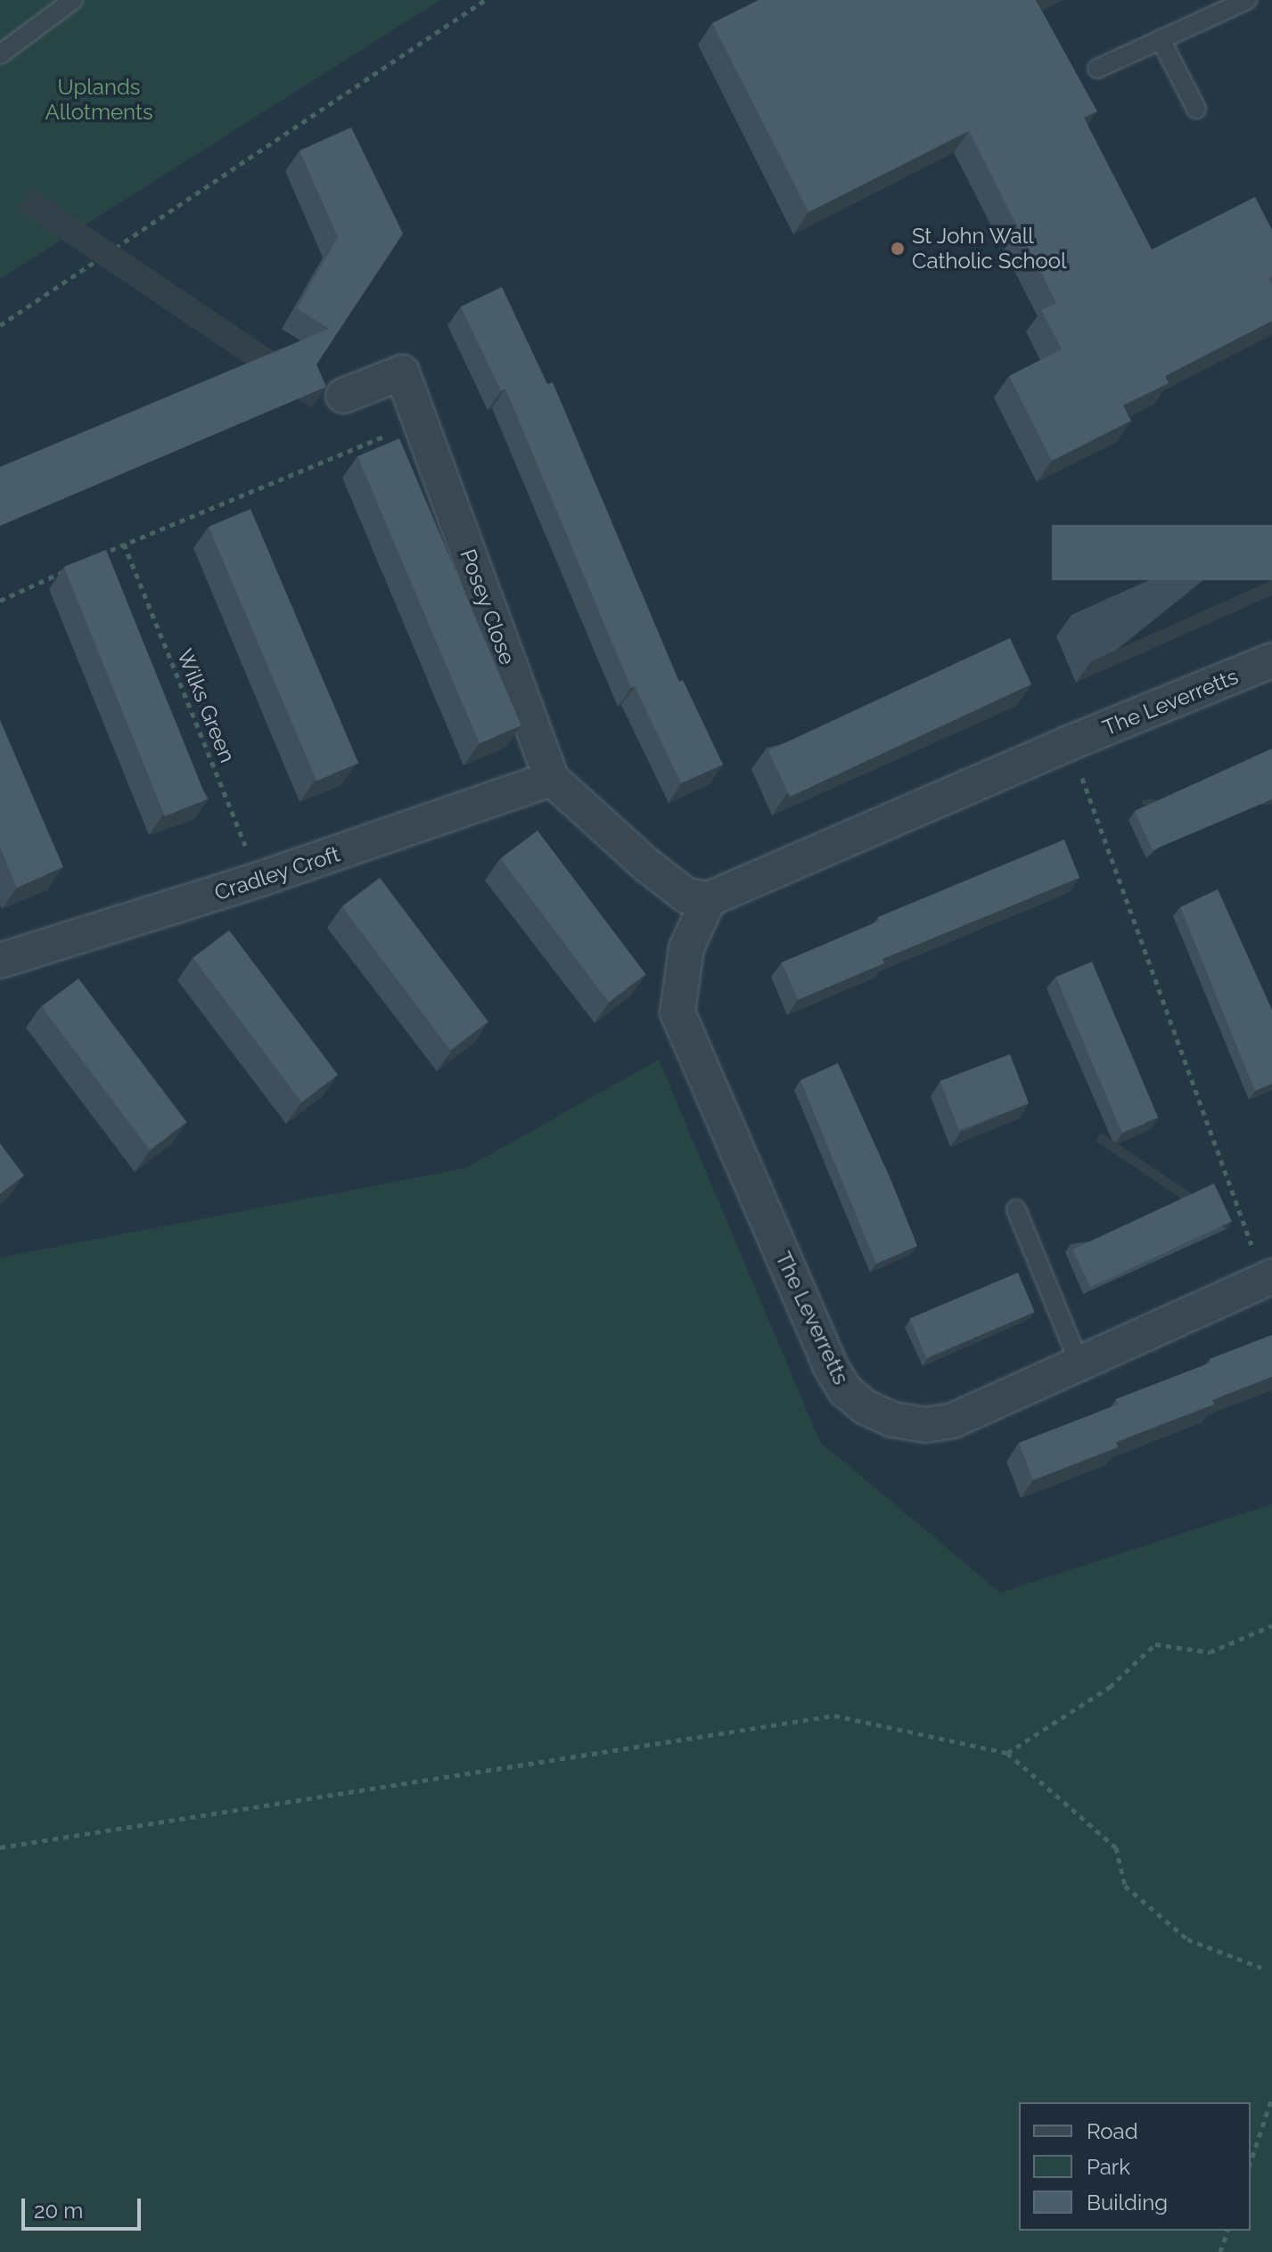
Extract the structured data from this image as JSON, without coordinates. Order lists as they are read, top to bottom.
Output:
{
  "streets": {
    "street": ["Posey Close", "The Leverretts", "Cradley Croft"],
    "path": ["Wilks Green"]
  },
  "crossings": [
    ["Posey Close", "The Leverretts"],
    ["Posey Close", "Cradley Croft"],
    ["Wilks Green", "Cradley Croft"]
  ],
  "parks": ["Uplands Allotments"],
  "places": ["St John Wall Catholic School"],
  "legend": ["Road", "Park", "Building"],
  "scale_bar": "20 m"
}
